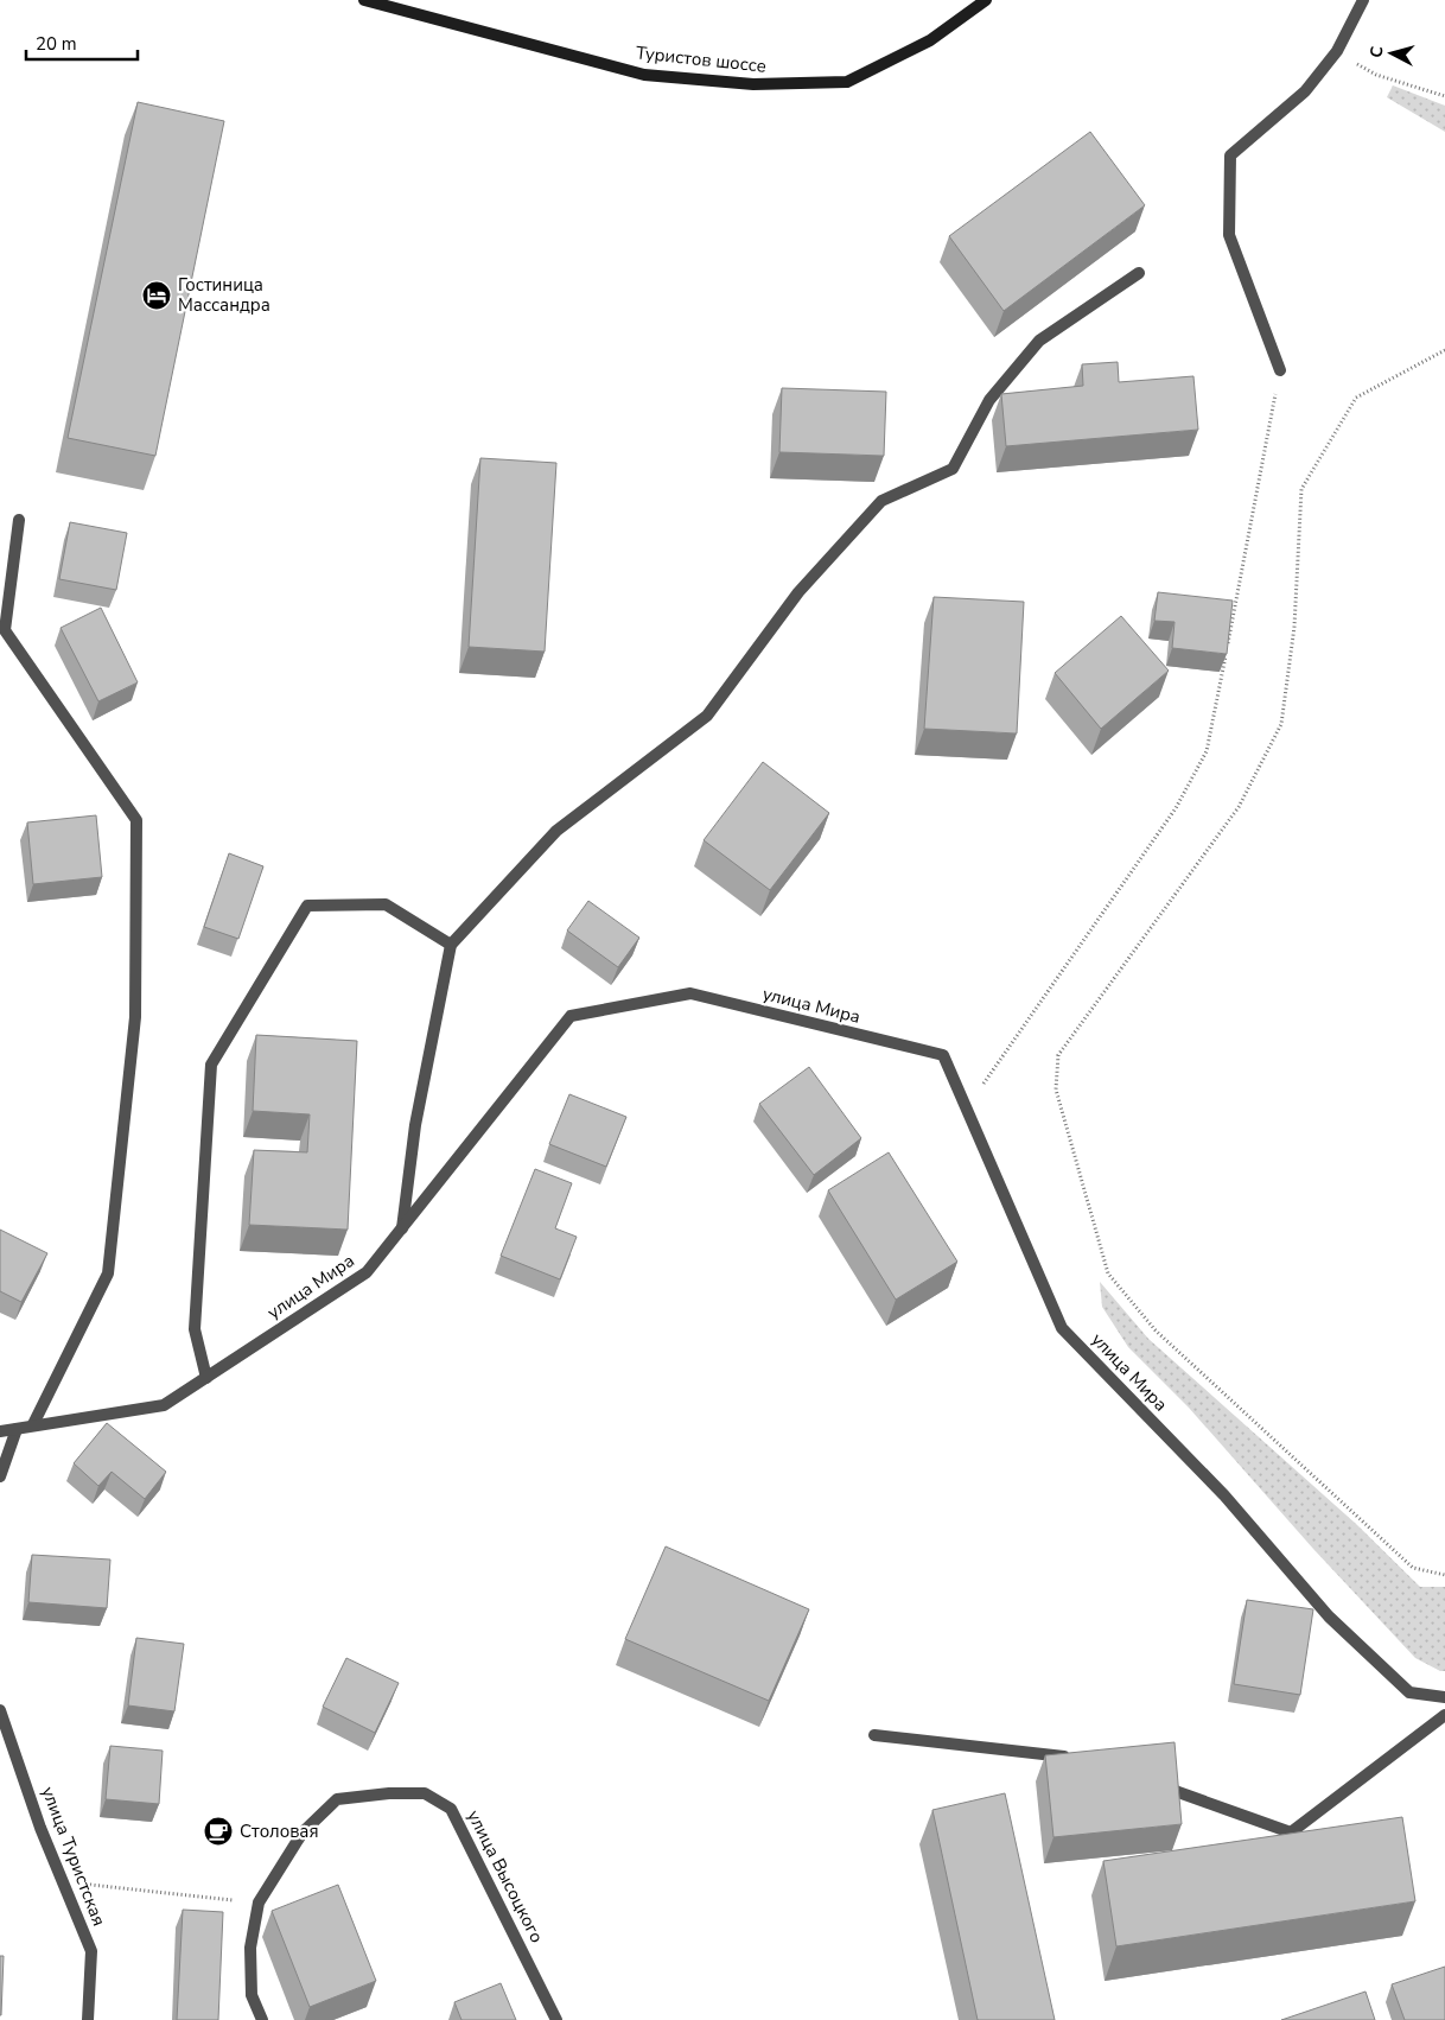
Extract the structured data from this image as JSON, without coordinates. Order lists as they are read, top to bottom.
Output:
{
  "streets": {
    "main road": ["Туристов шоссе"],
    "street": ["улица Мира", "улица Туристская", "улица Высоцкого"]
  },
  "places": {
    "hotel": ["Гостиница Массандра"],
    "cafe": ["Столовая"]
  },
  "scale_bar": "20 m",
  "north": "left"
}
